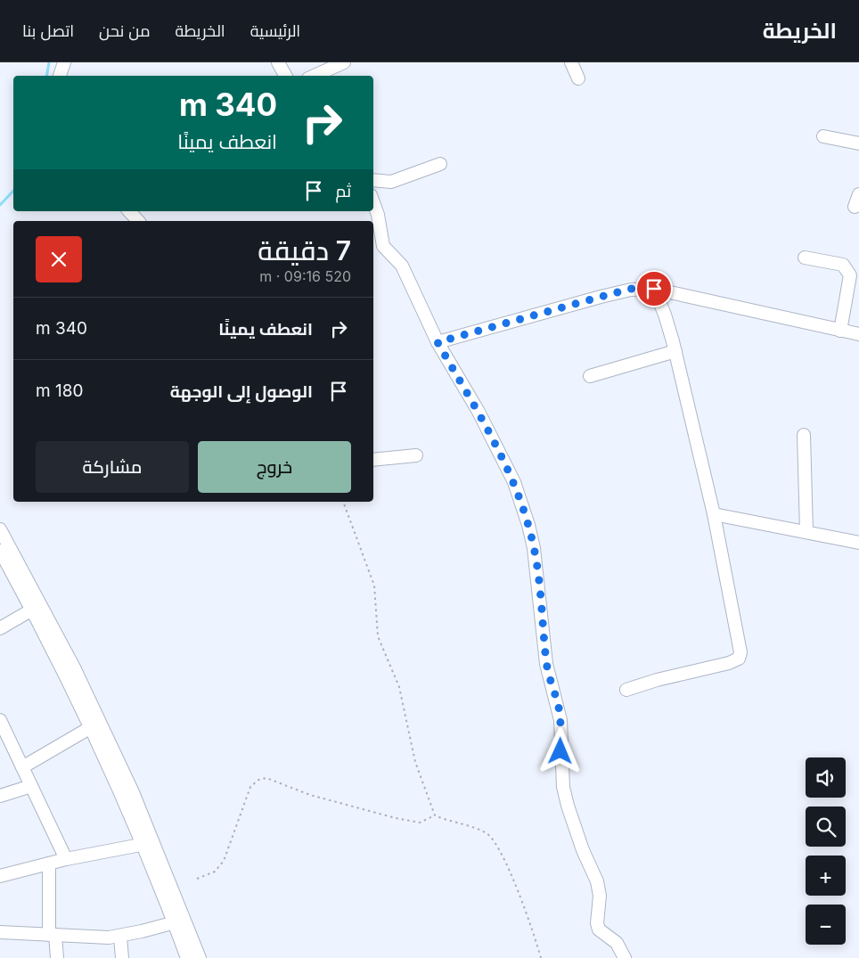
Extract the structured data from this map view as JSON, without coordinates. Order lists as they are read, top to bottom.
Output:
{
  "page": {
    "header": "الخريطة",
    "nav": [
      "الرئيسية",
      "الخريطة",
      "من نحن",
      "اتصل بنا"
    ],
    "turn": ["340 m", "انعطف يمينًا"],
    "then": "ثم",
    "heading": ["7 دقيقة", "520 m · 09:16"],
    "list": [
      {
        "name": "انعطف يمينًا",
        "value": "340 m"
      },
      {
        "name": "الوصول إلى الوجهة",
        "value": "180 m"
      }
    ],
    "buttons": ["خروج", "مشاركة"],
    "map_buttons": ["+", "−"]
  }
}
